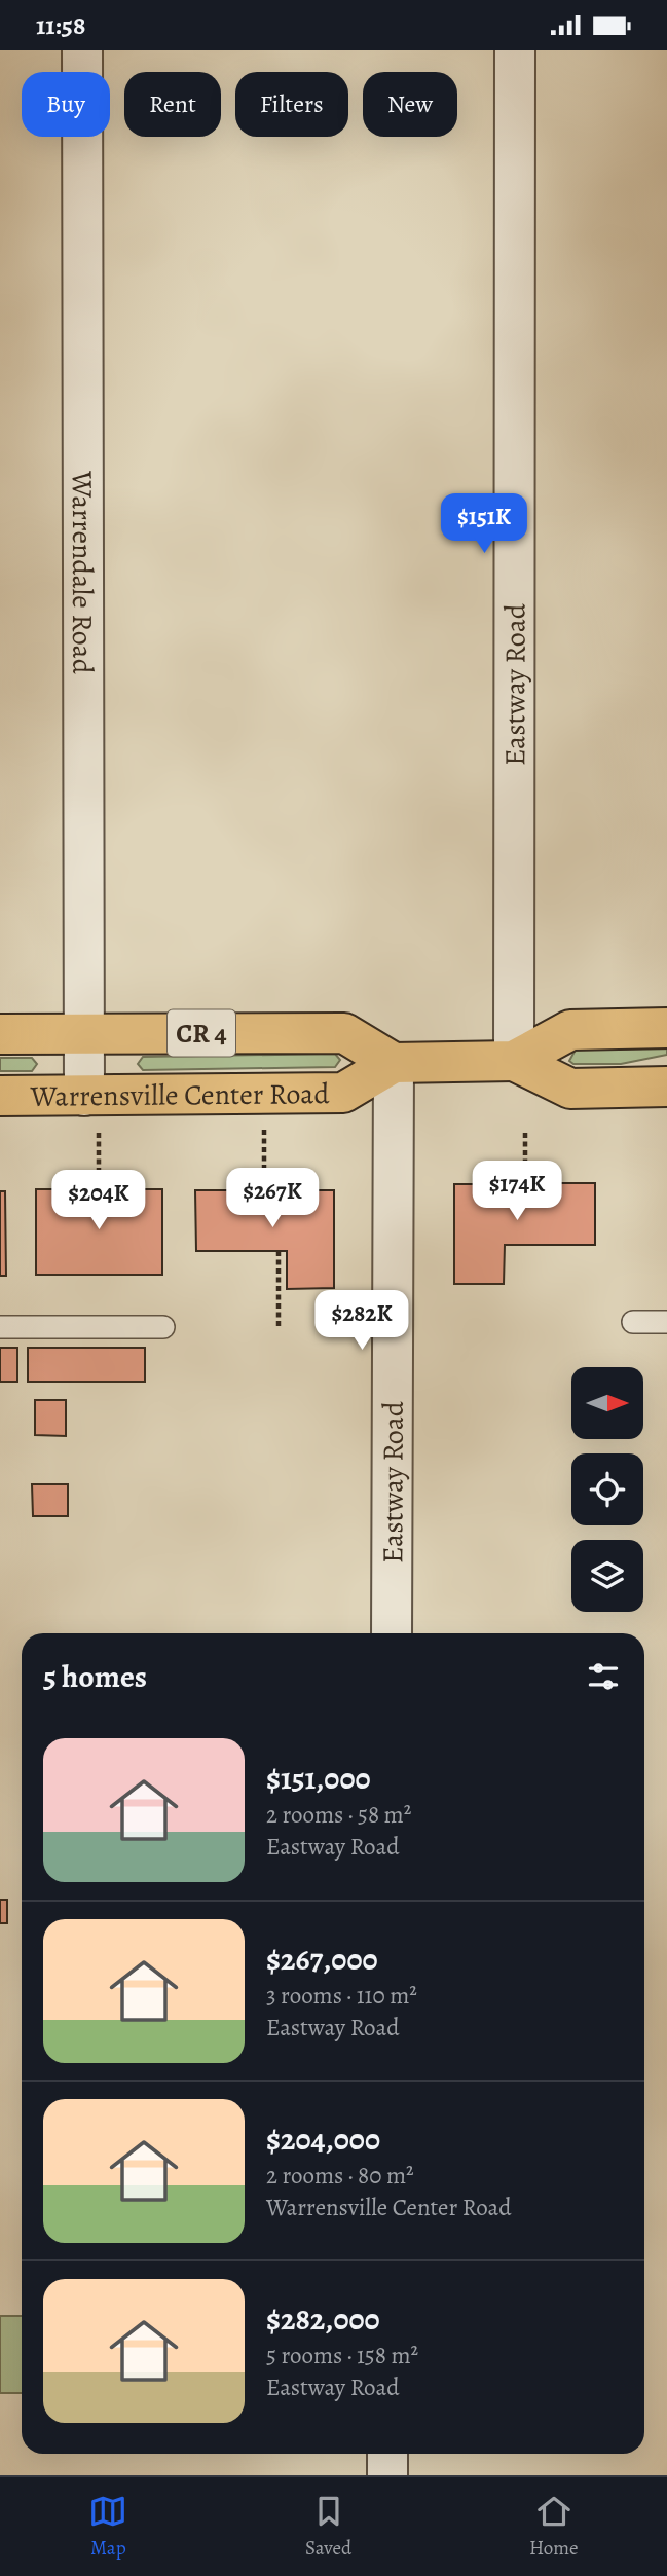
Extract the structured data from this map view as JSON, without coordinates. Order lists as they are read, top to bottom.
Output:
{
  "streets": {
    "main road": ["CR 4", "Warrensville Center Road"],
    "street": ["Warrendale Road", "Eastway Road"]
  },
  "crossings": [
    ["Warrendale Road", "Warrensville Center Road"],
    ["Eastway Road", "Warrensville Center Road"]
  ],
  "north": "right",
  "page": {
    "status": "11:58",
    "chip": [
      "Buy",
      "Rent",
      "Filters",
      "New"
    ],
    "price": [
      "$151K",
      "$174K",
      "$267K",
      "$204K",
      "$282K"
    ],
    "heading": "5 homes",
    "list": [
      {
        "name": "$151,000",
        "note": "2 rooms · 58 m² · Eastway Road"
      },
      {
        "name": "$267,000",
        "note": "3 rooms · 110 m² · Eastway Road"
      },
      {
        "name": "$204,000",
        "note": "2 rooms · 80 m² · Warrensville Center Road"
      },
      {
        "name": "$282,000",
        "note": "5 rooms · 158 m² · Eastway Road"
      }
    ],
    "tabs": ["Map", "Saved", "Home"]
  }
}
